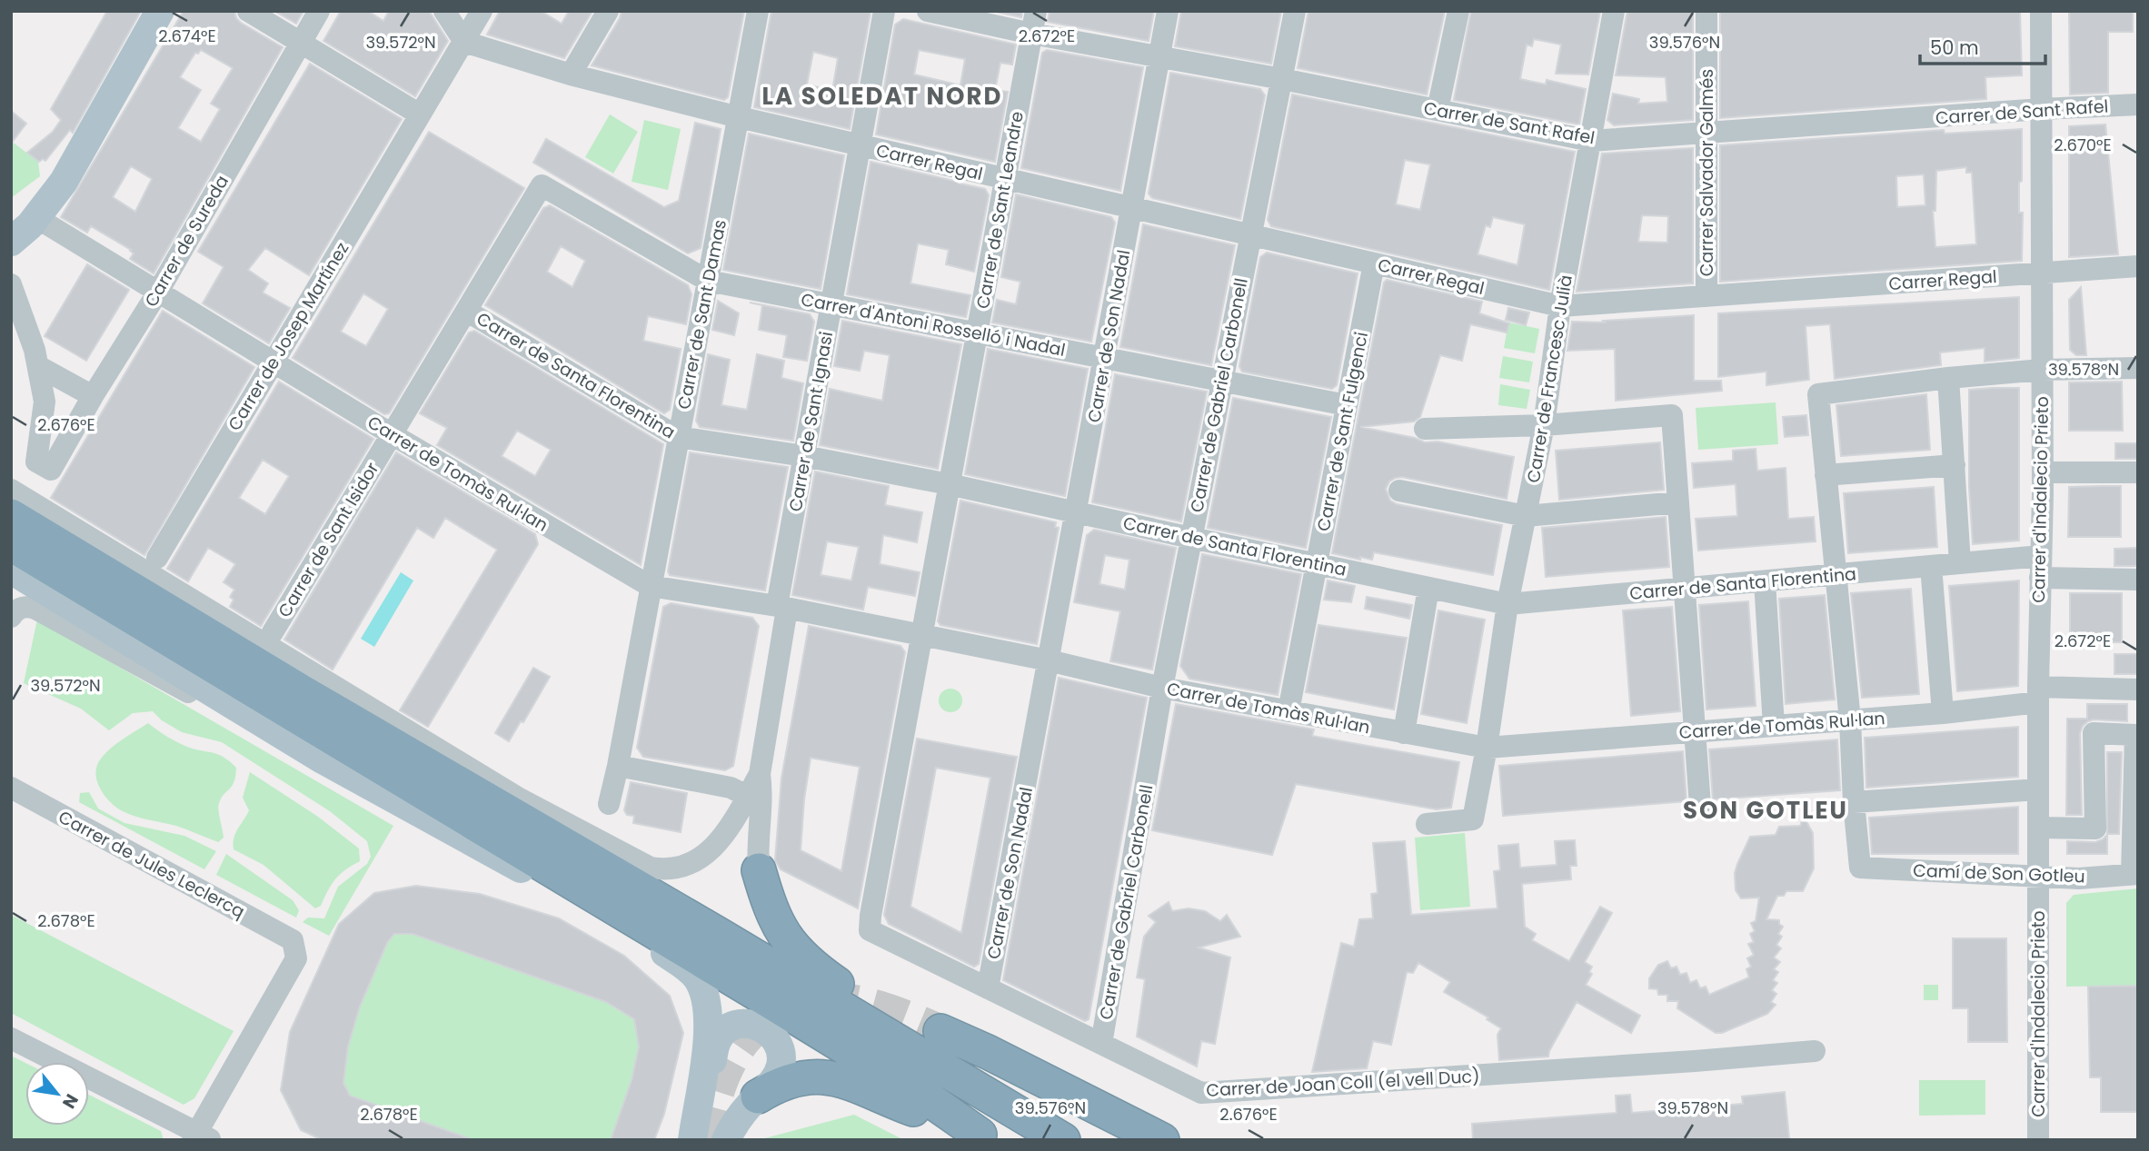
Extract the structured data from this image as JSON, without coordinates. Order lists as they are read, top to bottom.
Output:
{
  "streets": {
    "street": [
      "Carrer de Sant Rafel",
      "Carrer Regal",
      "Carrer Salvador Galmés",
      "Carrer de Sant Leandre",
      "Carrer de Sureda",
      "Carrer de Sant Damas",
      "Carrer d'Antoni Rosselló i Nadal",
      "Carrer de Josep Martínez",
      "Carrer de Son Nadal",
      "Carrer de Santa Florentina",
      "Carrer de Francesc Julià",
      "Carrer de Gabriel Carbonell",
      "Carrer de Sant Ignasi",
      "Carrer de Sant Fulgenci",
      "Carrer de Tomàs Rul·lan",
      "Carrer d'Indalecio Prieto",
      "Carrer de Sant Isidor",
      "Carrer de Jules Leclercq",
      "Camí de Son Gotleu",
      "Carrer de Joan Coll (el vell Duc)"
    ]
  },
  "crossings": [
    ["Carrer de Sant Rafel", "Carrer Salvador Galmés"],
    ["Carrer de Sant Rafel", "Carrer de Sant Leandre"],
    ["Carrer de Sant Rafel", "Carrer de Son Nadal"],
    ["Carrer de Sant Rafel", "Carrer de Francesc Julià"],
    ["Carrer de Sant Rafel", "Carrer de Gabriel Carbonell"],
    ["Carrer de Sant Rafel", "Carrer d'Indalecio Prieto"],
    ["Carrer Regal", "Carrer Salvador Galmés"],
    ["Carrer Regal", "Carrer de Sant Leandre"],
    ["Carrer Regal", "Carrer de Sant Damas"],
    ["Carrer Regal", "Carrer de Son Nadal"],
    ["Carrer Regal", "Carrer de Francesc Julià"],
    ["Carrer Regal", "Carrer de Gabriel Carbonell"],
    ["Carrer Regal", "Carrer de Sant Ignasi"],
    ["Carrer Regal", "Carrer de Sant Fulgenci"],
    ["Carrer Regal", "Carrer d'Indalecio Prieto"],
    ["Carrer de Sant Leandre", "Carrer d'Antoni Rosselló i Nadal"],
    ["Carrer de Sant Leandre", "Carrer de Santa Florentina"],
    ["Carrer de Sant Leandre", "Carrer de Tomàs Rul·lan"],
    ["Carrer de Sant Leandre", "Carrer de Joan Coll (el vell Duc)"],
    ["Carrer de Sureda", "Carrer de Tomàs Rul·lan"],
    ["Carrer de Sant Damas", "Carrer d'Antoni Rosselló i Nadal"],
    ["Carrer de Sant Damas", "Carrer de Santa Florentina"],
    ["Carrer de Sant Damas", "Carrer de Tomàs Rul·lan"],
    ["Carrer d'Antoni Rosselló i Nadal", "Carrer de Son Nadal"],
    ["Carrer d'Antoni Rosselló i Nadal", "Carrer de Gabriel Carbonell"],
    ["Carrer d'Antoni Rosselló i Nadal", "Carrer de Sant Ignasi"],
    ["Carrer d'Antoni Rosselló i Nadal", "Carrer de Sant Fulgenci"],
    ["Carrer d'Antoni Rosselló i Nadal", "Carrer de Sant Isidor"],
    ["Carrer de Josep Martínez", "Carrer de Tomàs Rul·lan"],
    ["Carrer de Son Nadal", "Carrer de Santa Florentina"],
    ["Carrer de Son Nadal", "Carrer de Tomàs Rul·lan"],
    ["Carrer de Son Nadal", "Carrer de Joan Coll (el vell Duc)"],
    ["Carrer de Santa Florentina", "Carrer de Francesc Julià"],
    ["Carrer de Santa Florentina", "Carrer de Gabriel Carbonell"],
    ["Carrer de Santa Florentina", "Carrer de Sant Ignasi"],
    ["Carrer de Santa Florentina", "Carrer de Sant Fulgenci"],
    ["Carrer de Santa Florentina", "Carrer d'Indalecio Prieto"],
    ["Carrer de Santa Florentina", "Carrer de Sant Isidor"],
    ["Carrer de Francesc Julià", "Carrer de Tomàs Rul·lan"],
    ["Carrer de Gabriel Carbonell", "Carrer de Tomàs Rul·lan"],
    ["Carrer de Gabriel Carbonell", "Carrer de Joan Coll (el vell Duc)"],
    ["Carrer de Sant Ignasi", "Carrer de Tomàs Rul·lan"],
    ["Carrer de Sant Fulgenci", "Carrer de Tomàs Rul·lan"],
    ["Carrer de Tomàs Rul·lan", "Carrer d'Indalecio Prieto"],
    ["Carrer de Tomàs Rul·lan", "Carrer de Sant Isidor"],
    ["Carrer d'Indalecio Prieto", "Camí de Son Gotleu"]
  ],
  "districts": ["LA SOLEDAT NORD", "SON GOTLEU"],
  "scale_bar": "50 m",
  "north": "bottom right",
  "coordinates": [
    "2.674°E",
    "2.672°E",
    "39.572°N",
    "39.576°N",
    "2.670°E",
    "39.578°N",
    "2.676°E",
    "2.678°E"
  ]
}
